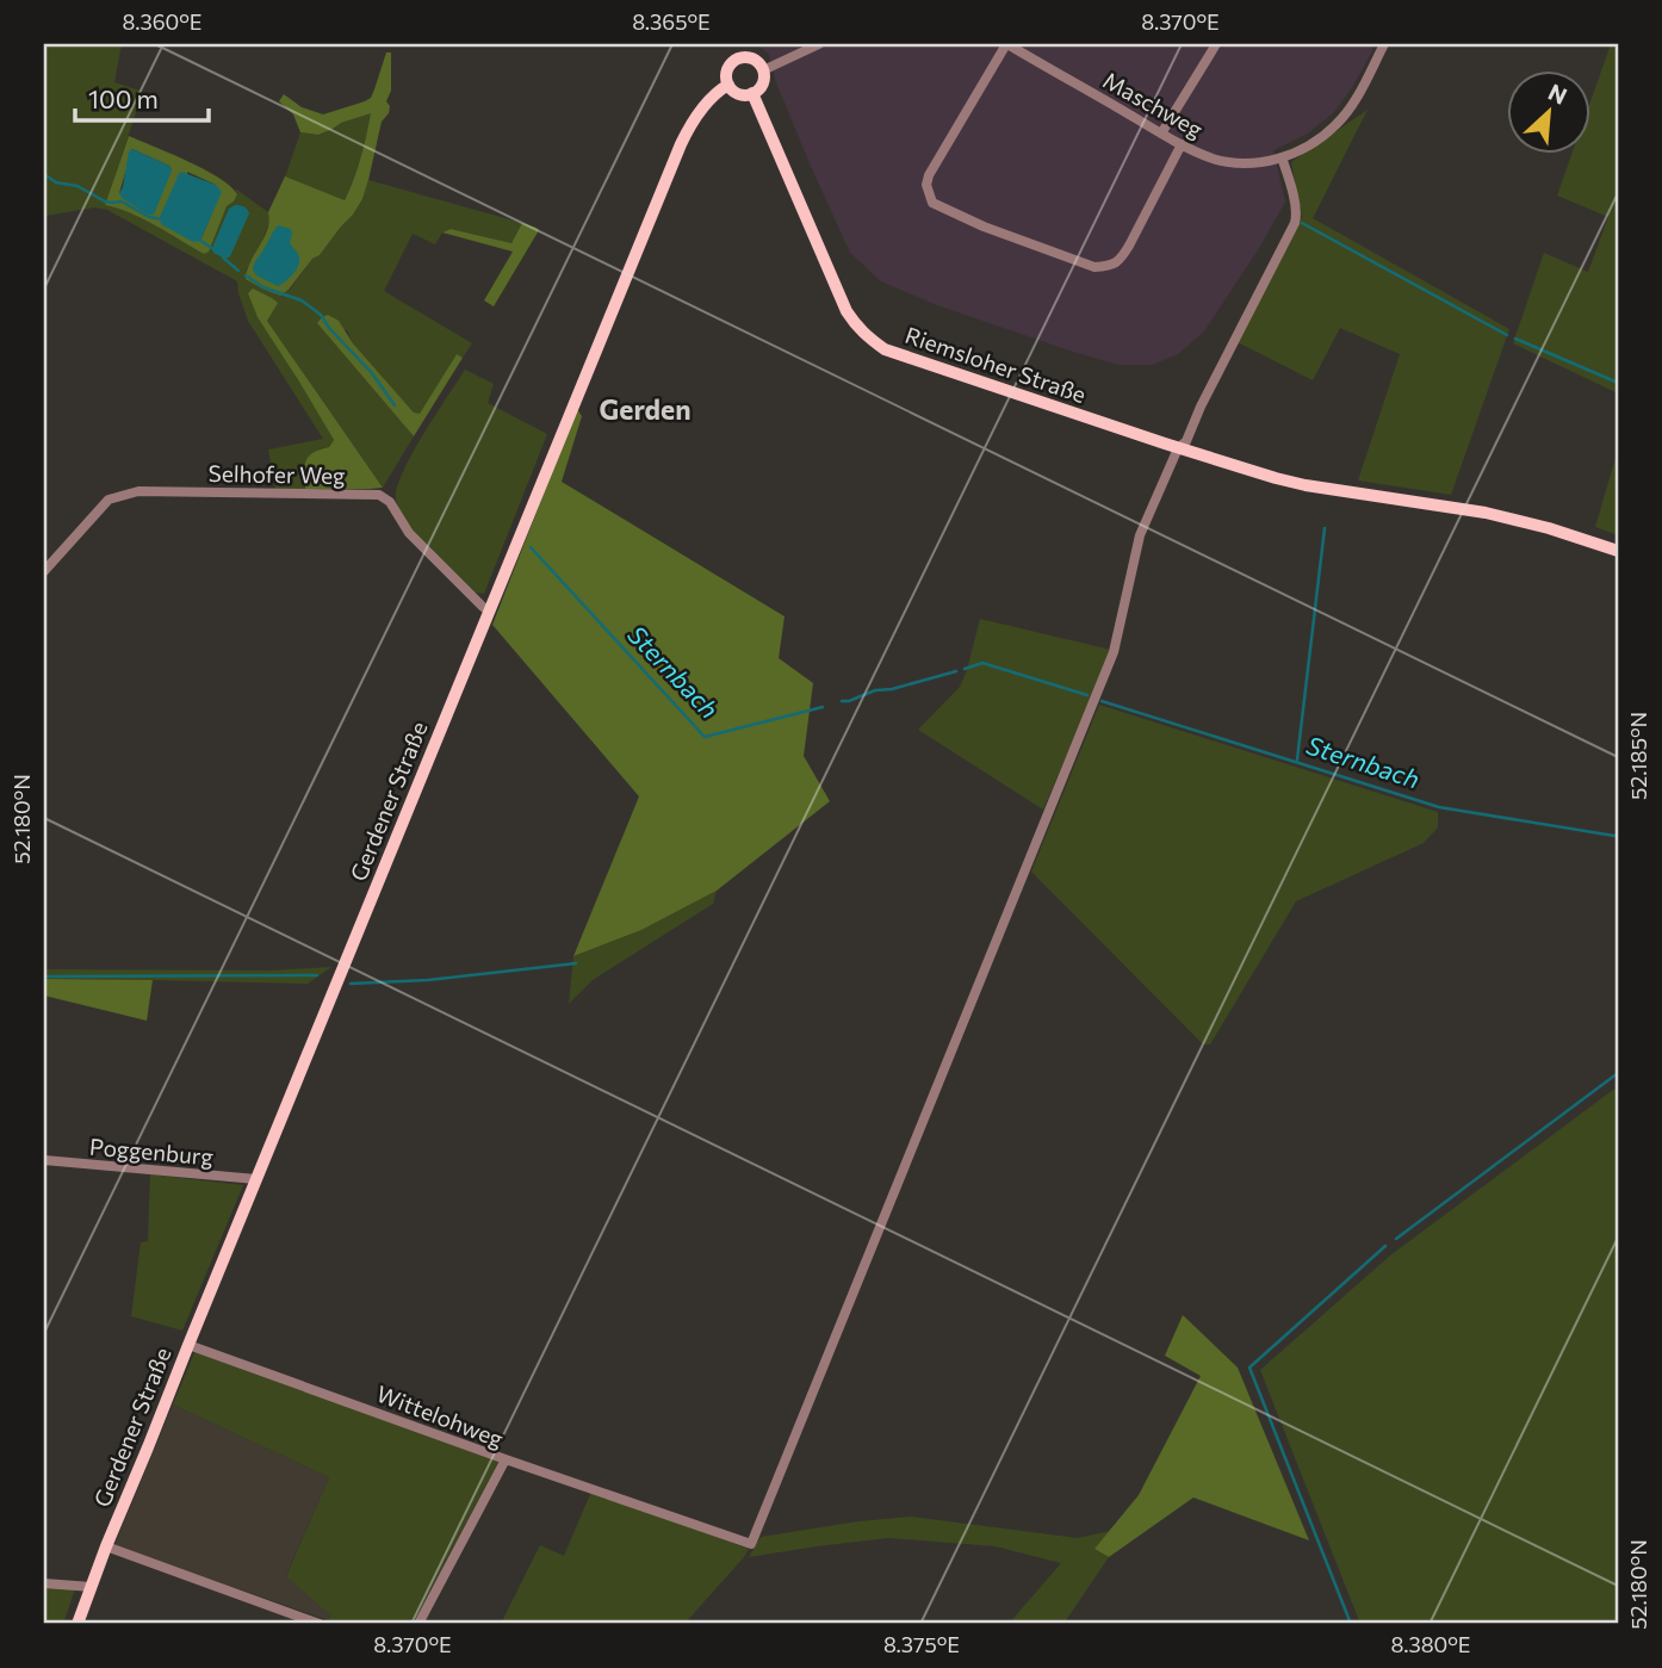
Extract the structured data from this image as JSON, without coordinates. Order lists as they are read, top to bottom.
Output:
{
  "streets": {
    "main road": ["Riemsloher Straße", "Gerdener Straße"],
    "street": [
      "Maschweg",
      "Selhofer Weg",
      "Poggenburg",
      "Wittelohweg"
    ]
  },
  "crossings": [
    ["Riemsloher Straße", "Gerdener Straße"],
    ["Selhofer Weg", "Gerdener Straße"],
    ["Gerdener Straße", "Poggenburg"],
    ["Gerdener Straße", "Wittelohweg"]
  ],
  "districts": ["Gerden"],
  "water": ["Sternbach"],
  "scale_bar": "100 m",
  "north": "top right",
  "coordinates": [
    "8.360°E",
    "8.365°E",
    "8.370°E",
    "52.185°N",
    "52.180°N",
    "8.375°E",
    "8.380°E"
  ]
}
